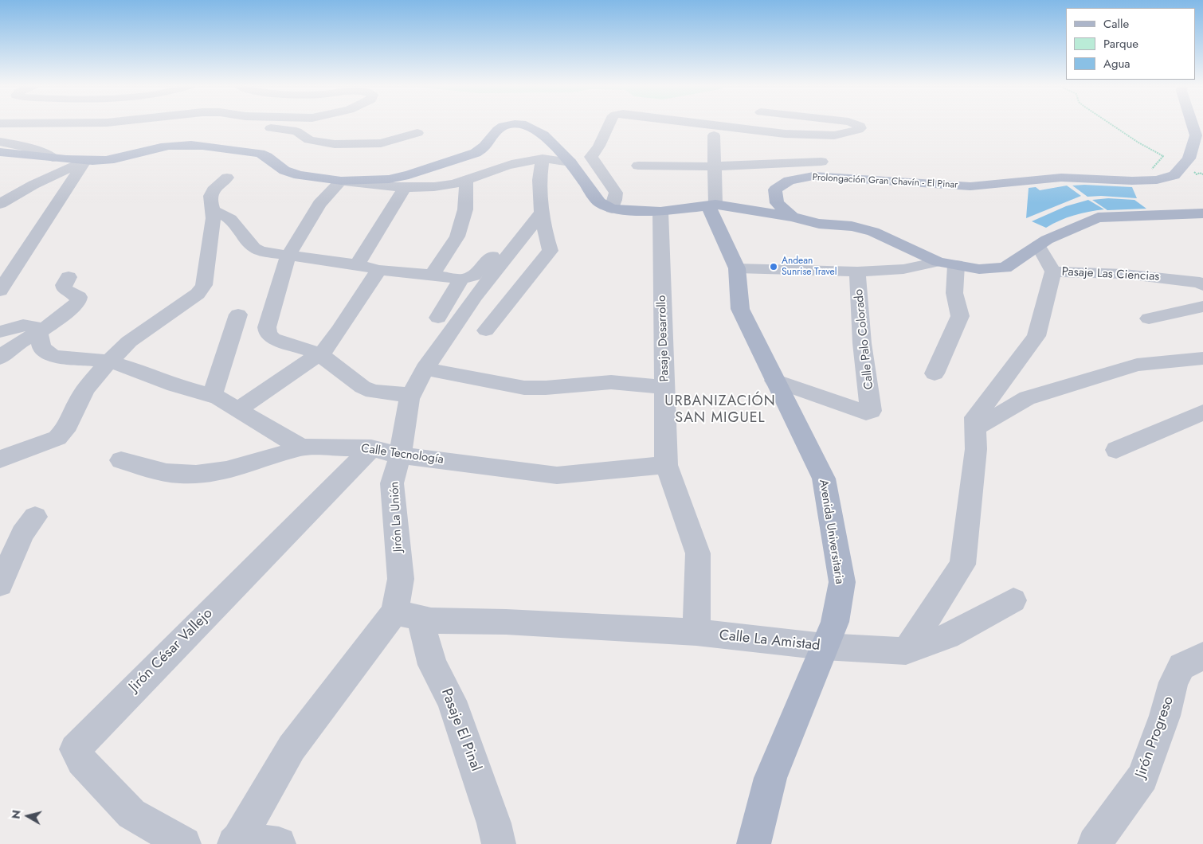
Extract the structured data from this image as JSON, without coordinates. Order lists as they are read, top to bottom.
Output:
{
  "streets": {
    "main road": ["Prolongación Gran Chavín - El Pinar", "Avenida Universitaria"],
    "street": [
      "Pasaje Las Ciencias",
      "Pasaje Desarrollo",
      "Calle Palo Colorado",
      "Calle Tecnología",
      "Jirón La Unión",
      "Calle La Amistad",
      "Jirón César Vallejo",
      "Pasaje El Pinal",
      "Jirón Progreso"
    ]
  },
  "crossings": [
    ["Pasaje Desarrollo", "Calle Tecnología"],
    ["Pasaje Desarrollo", "Calle La Amistad"],
    ["Calle Palo Colorado", "Avenida Universitaria"],
    ["Calle Tecnología", "Jirón La Unión"],
    ["Calle Tecnología", "Jirón César Vallejo"],
    ["Jirón La Unión", "Calle La Amistad"],
    ["Jirón La Unión", "Pasaje El Pinal"],
    ["Avenida Universitaria", "Calle La Amistad"],
    ["Calle La Amistad", "Pasaje El Pinal"]
  ],
  "districts": ["URBANIZACIÓN SAN MIGUEL"],
  "places": ["Andean Sunrise Travel"],
  "legend": ["Calle", "Parque", "Agua"],
  "north": "left"
}
